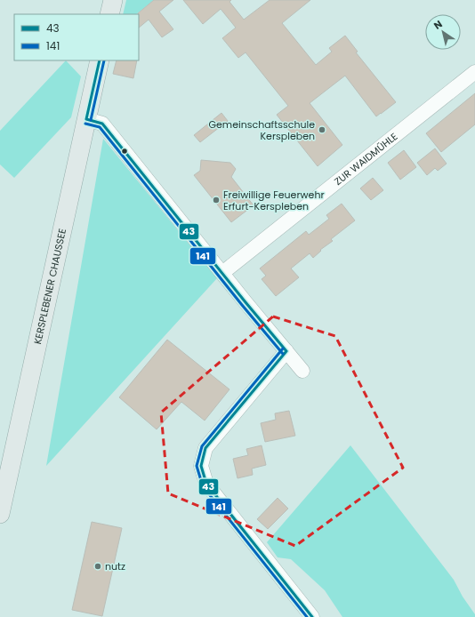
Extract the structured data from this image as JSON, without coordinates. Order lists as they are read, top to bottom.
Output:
{
  "streets": {
    "main road": ["KERSPLEBENER CHAUSSEE"],
    "street": ["ZUR WAIDMÜHLE"]
  },
  "places": ["Gemeinschaftsschule Kerspleben", "Freiwillige Feuerwehr Erfurt-Kerspleben", "nutz"],
  "lines": ["transit line 43", "transit line 141"],
  "legend": ["43", "141"],
  "north": "top left"
}
